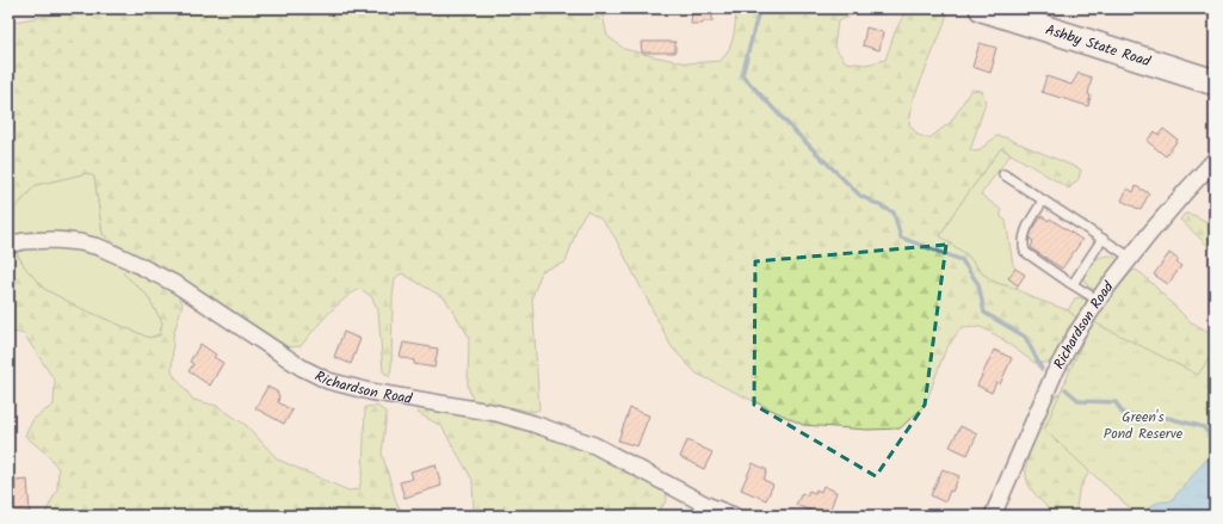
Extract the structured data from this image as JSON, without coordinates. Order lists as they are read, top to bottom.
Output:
{
  "streets": {
    "main road": ["Ashby State Road"],
    "street": ["Richardson Road"]
  },
  "parks": ["Green's Pond Reserve"]
}
